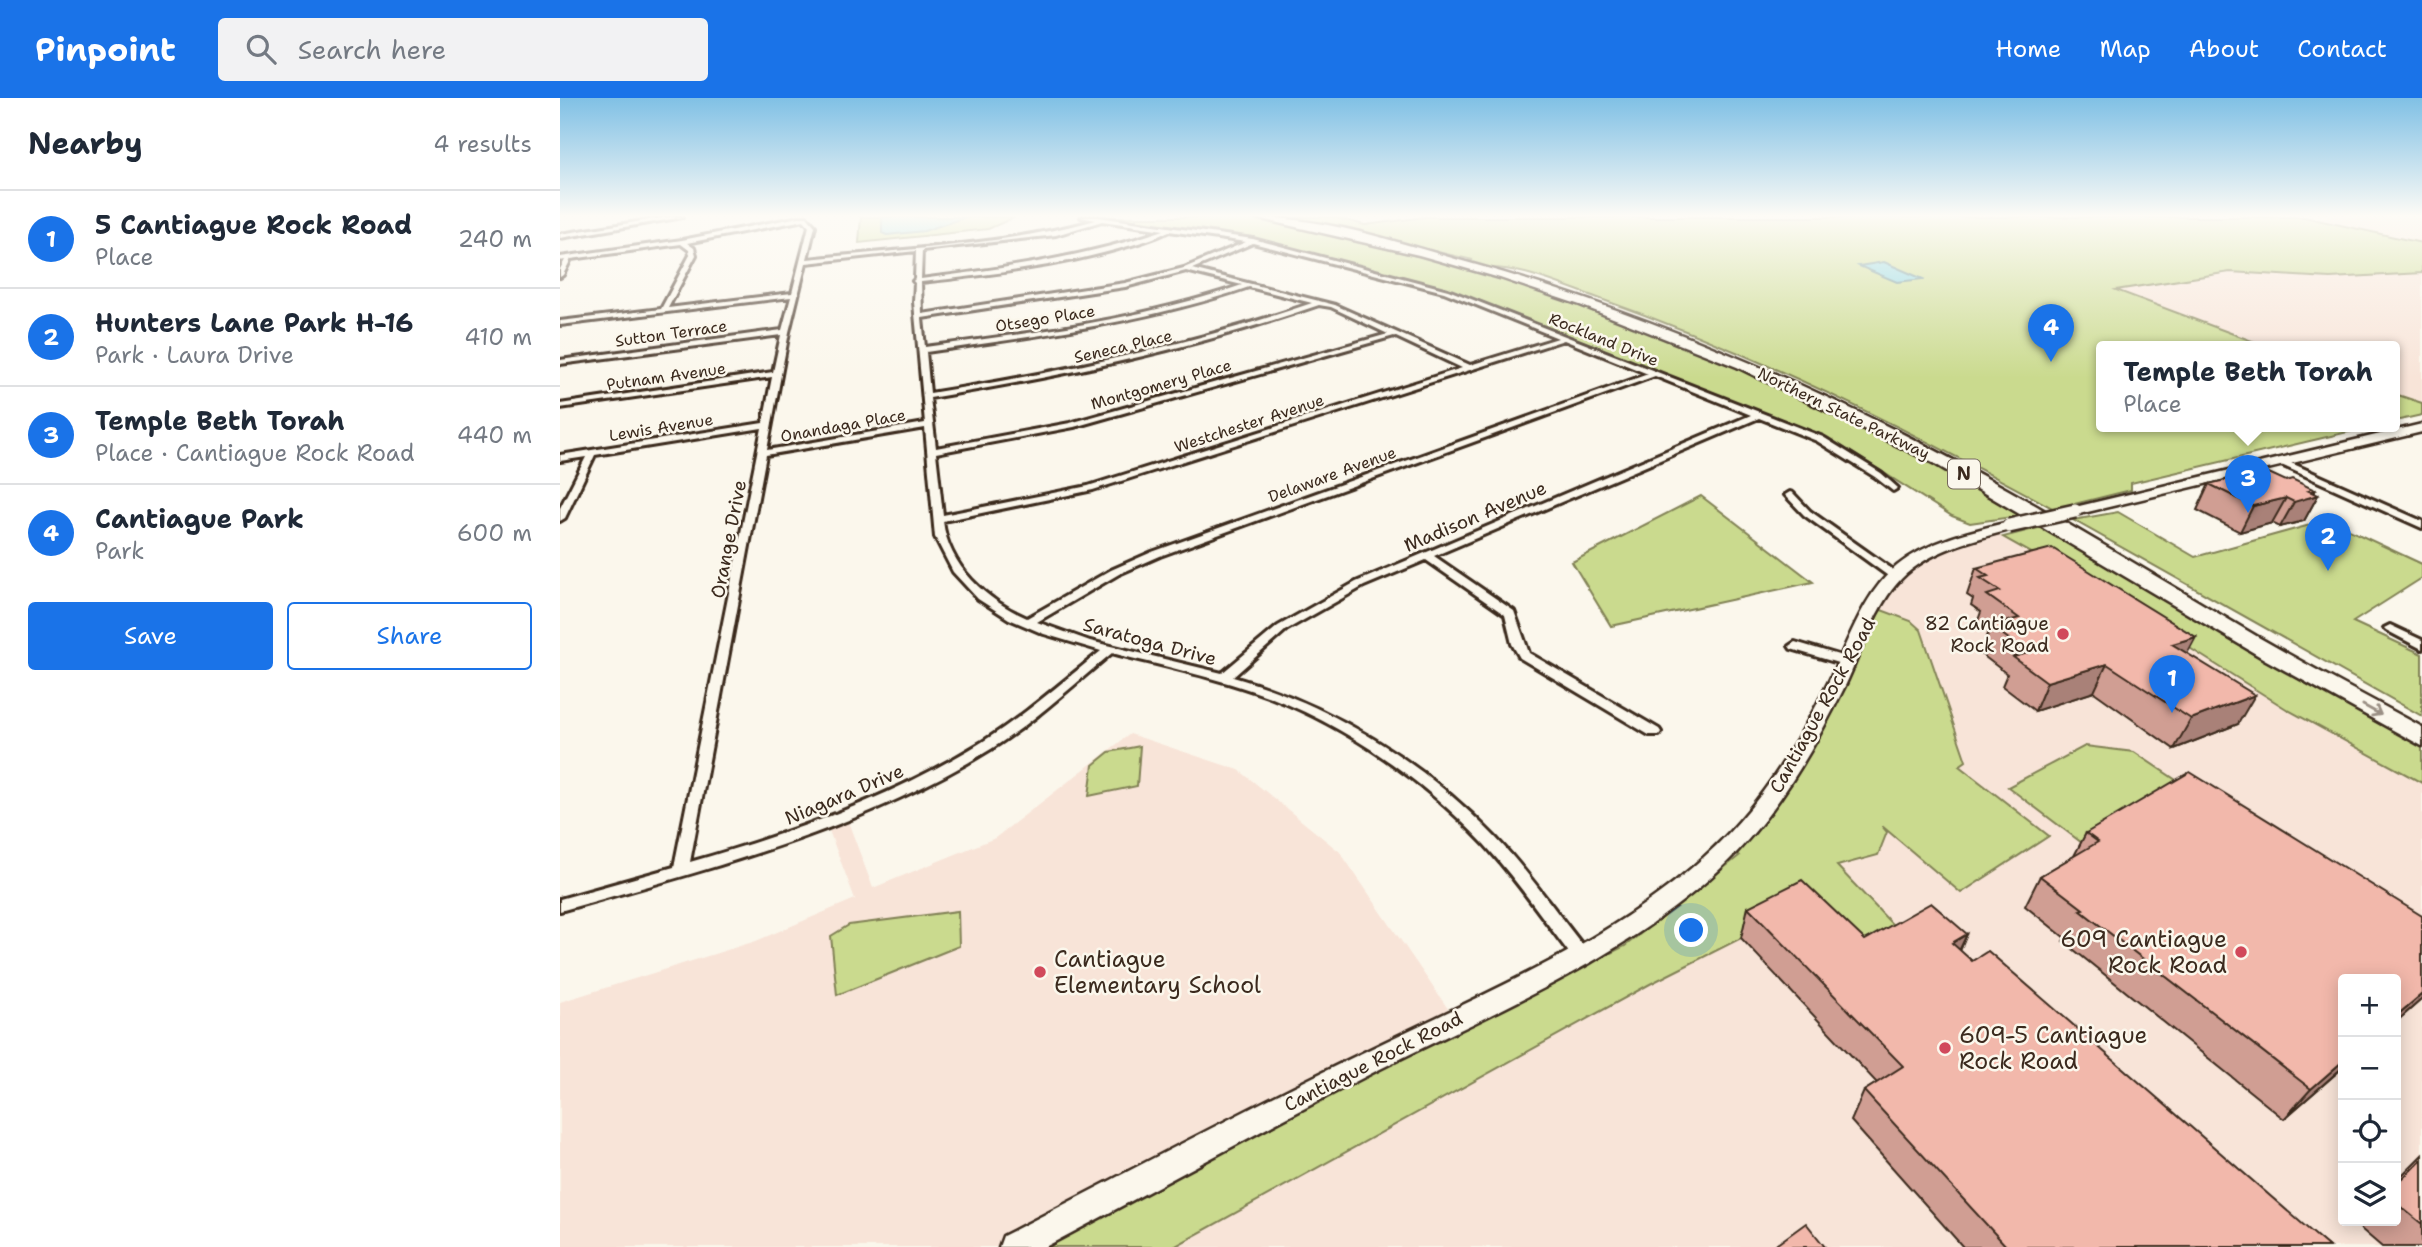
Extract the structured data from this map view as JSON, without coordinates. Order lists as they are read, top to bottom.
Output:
{
  "streets": {
    "highway": ["Northern State Parkway", "N"],
    "main road": ["Cantiague Rock Road"],
    "street": [
      "Otsego Place",
      "Sutton Terrace",
      "Rockland Drive",
      "Seneca Place",
      "Putnam Avenue",
      "Montgomery Place",
      "Westchester Avenue",
      "Onandaga Place",
      "Lewis Avenue",
      "Delaware Avenue",
      "Madison Avenue",
      "Orange Drive",
      "Saratoga Drive",
      "Niagara Drive"
    ]
  },
  "crossings": [
    ["Otsego Place", "Saratoga Drive"],
    ["Sutton Terrace", "Orange Drive"],
    ["Rockland Drive", "Westchester Avenue"],
    ["Rockland Drive", "Delaware Avenue"],
    ["Rockland Drive", "Madison Avenue"],
    ["Seneca Place", "Saratoga Drive"],
    ["Putnam Avenue", "Orange Drive"],
    ["Montgomery Place", "Saratoga Drive"],
    ["Westchester Avenue", "Saratoga Drive"],
    ["Onandaga Place", "Orange Drive"],
    ["Onandaga Place", "Saratoga Drive"],
    ["Lewis Avenue", "Orange Drive"],
    ["Delaware Avenue", "Saratoga Drive"],
    ["Madison Avenue", "Saratoga Drive"],
    ["Orange Drive", "Niagara Drive"],
    ["Saratoga Drive", "Cantiague Rock Road"],
    ["Saratoga Drive", "Niagara Drive"]
  ],
  "places": [
    "82 Cantiague Rock Road",
    "609 Cantiague Rock Road",
    "Cantiague Elementary School",
    "609-5 Cantiague Rock Road"
  ],
  "page": {
    "header": "Pinpoint",
    "search": "Search here",
    "nav": [
      "Home",
      "Map",
      "About",
      "Contact"
    ],
    "heading": ["Nearby", "4 results"],
    "list": [
      {
        "mark": "1",
        "name": "5 Cantiague Rock Road",
        "note": "Place",
        "value": "240 m"
      },
      {
        "mark": "2",
        "name": "Hunters Lane Park H-16",
        "note": "Park · Laura Drive",
        "value": "410 m"
      },
      {
        "mark": "3",
        "name": "Temple Beth Torah",
        "note": "Place · Cantiague Rock Road",
        "value": "440 m"
      },
      {
        "mark": "4",
        "name": "Cantiague Park",
        "note": "Park",
        "value": "600 m"
      }
    ],
    "pins": [
      "4",
      "3",
      "2",
      "1"
    ],
    "popup": ["Temple Beth Torah", "Place"],
    "buttons": ["Save", "Share"],
    "map_buttons": ["+", "−"]
  }
}
